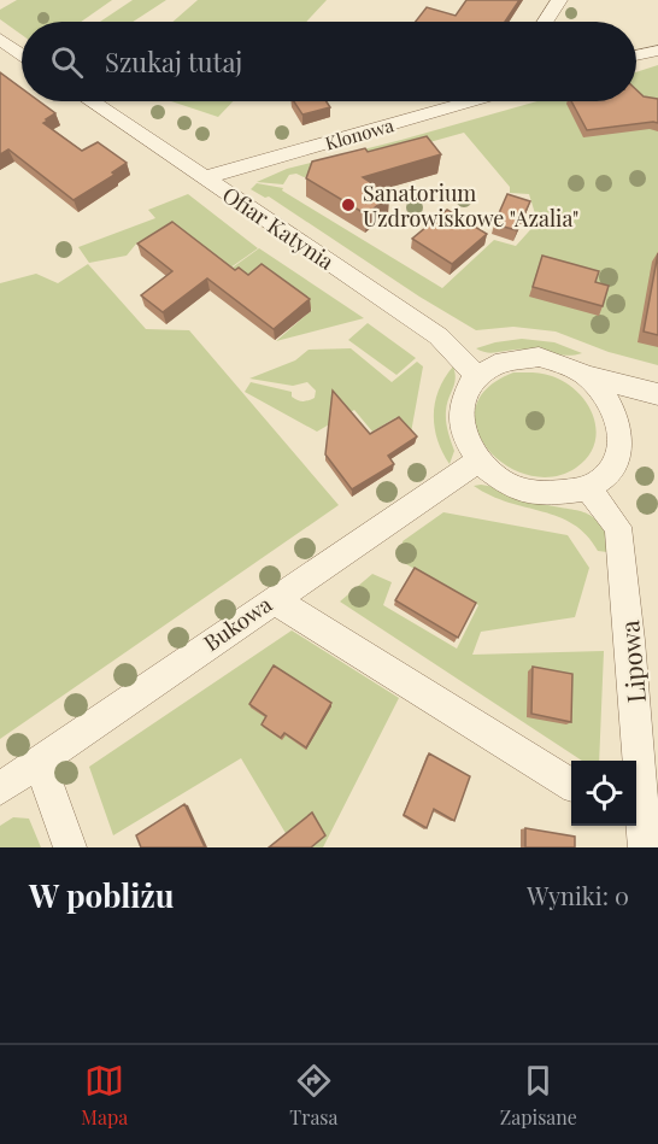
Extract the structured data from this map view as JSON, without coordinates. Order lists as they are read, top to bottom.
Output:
{
  "streets": {
    "street": [
      "Klonowa",
      "Ofiar Katynia",
      "Bukowa",
      "Lipowa"
    ]
  },
  "crossings": [
    ["Klonowa", "Ofiar Katynia"],
    ["Ofiar Katynia", "Bukowa"],
    ["Ofiar Katynia", "Lipowa"],
    ["Bukowa", "Lipowa"]
  ],
  "places": ["Sanatorium Uzdrowiskowe \"Azalia\""],
  "page": {
    "search": "Szukaj tutaj",
    "heading": ["W pobliżu", "Wyniki: 0"],
    "nav": ["Mapa", "Trasa", "Zapisane"]
  }
}
